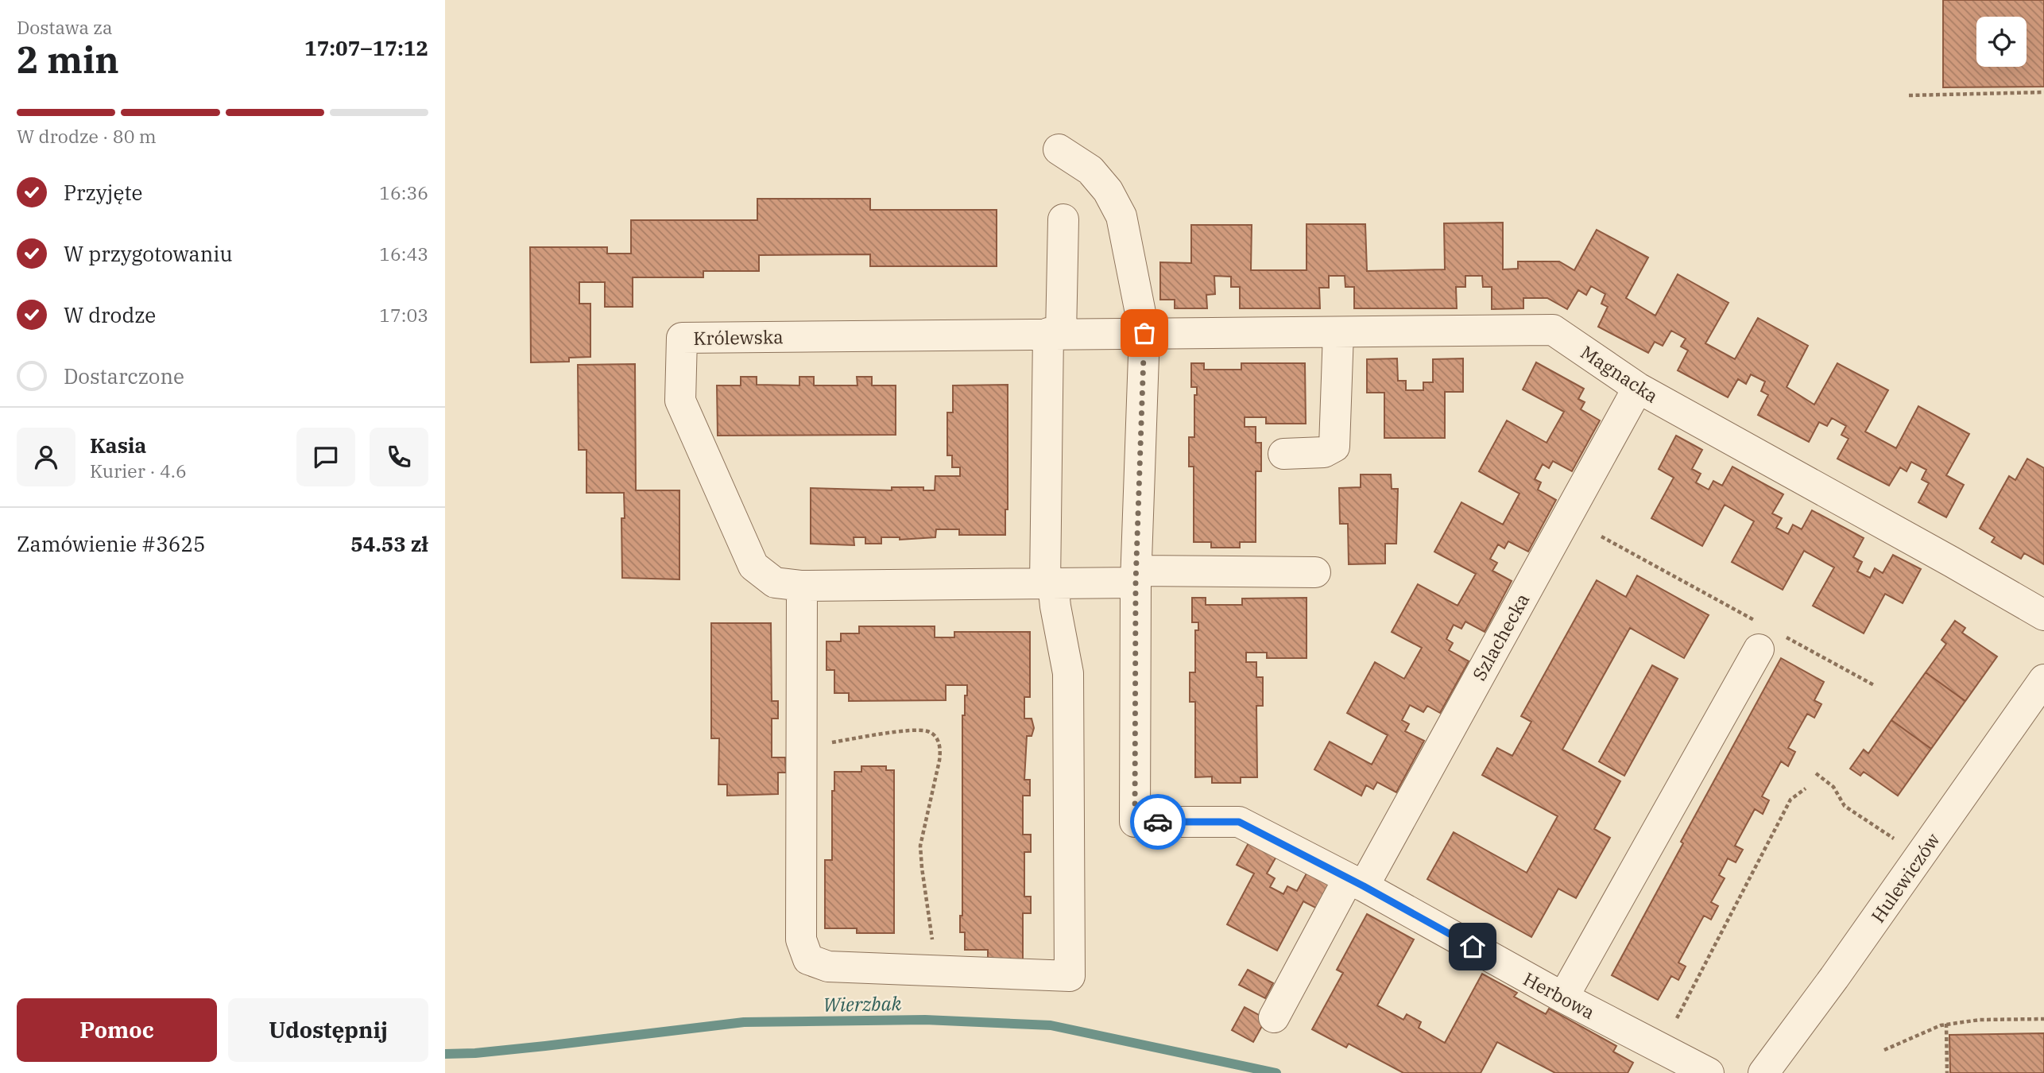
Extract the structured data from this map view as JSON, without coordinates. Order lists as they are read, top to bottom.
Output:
{
  "streets": {
    "street": [
      "Królewska",
      "Magnacka",
      "Szlachecka",
      "Hulewiczów",
      "Herbowa"
    ]
  },
  "crossings": [
    ["Królewska", "Magnacka"],
    ["Królewska", "Herbowa"],
    ["Magnacka", "Szlachecka"],
    ["Szlachecka", "Herbowa"]
  ],
  "water": ["Wierzbak"],
  "page": {
    "heading": ["2 min", "Dostawa za", "17:07–17:12"],
    "panel": [
      "Kasia",
      "Kurier · 4.6",
      "Zamówienie #3625",
      "54.53 zł"
    ],
    "bar": "W drodze · 80 m",
    "list": [
      ["Przyjęte", "16:36"],
      ["W przygotowaniu", "16:43"],
      ["W drodze", "17:03"],
      "Dostarczone"
    ],
    "buttons": ["Pomoc", "Udostępnij"]
  }
}
